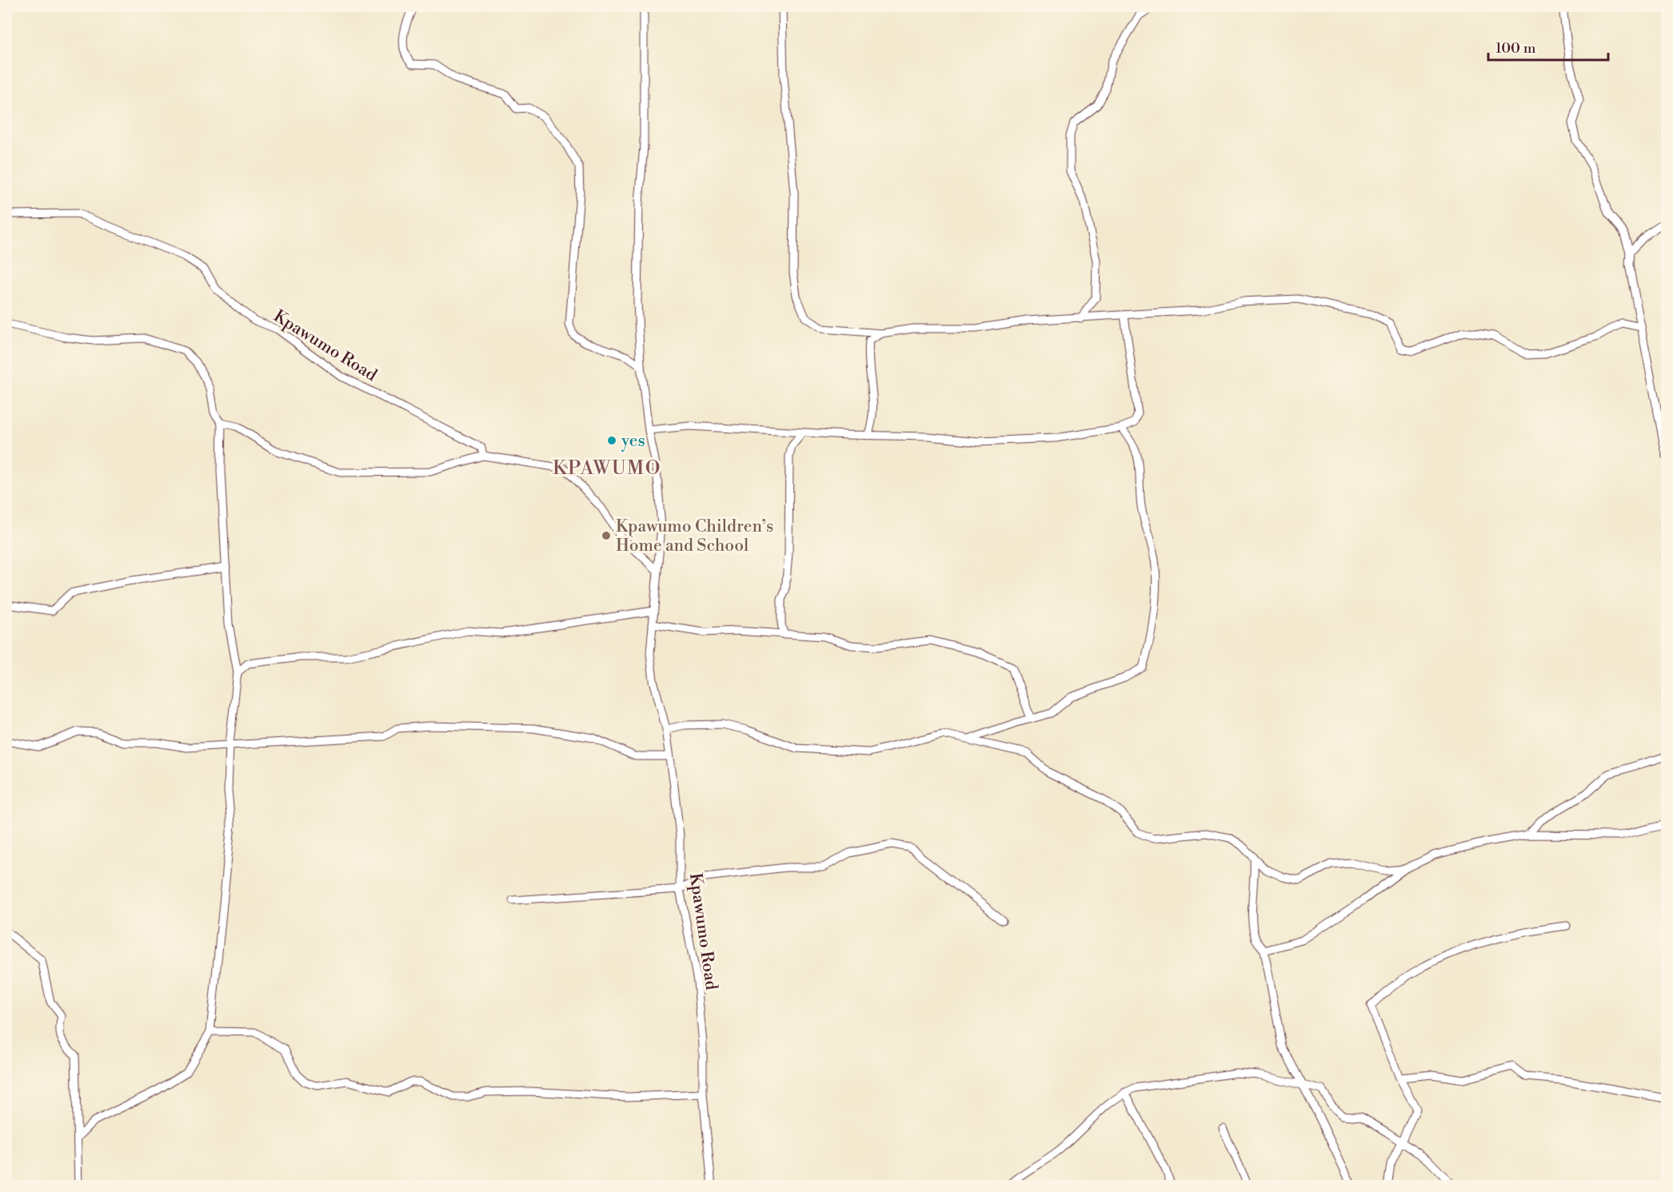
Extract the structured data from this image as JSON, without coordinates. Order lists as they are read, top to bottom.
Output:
{
  "streets": {
    "street": ["Kpawumo Road"]
  },
  "districts": ["KPAWUMO"],
  "places": ["yes", "Kpawumo Children’s Home and School"],
  "scale_bar": "100 m"
}
